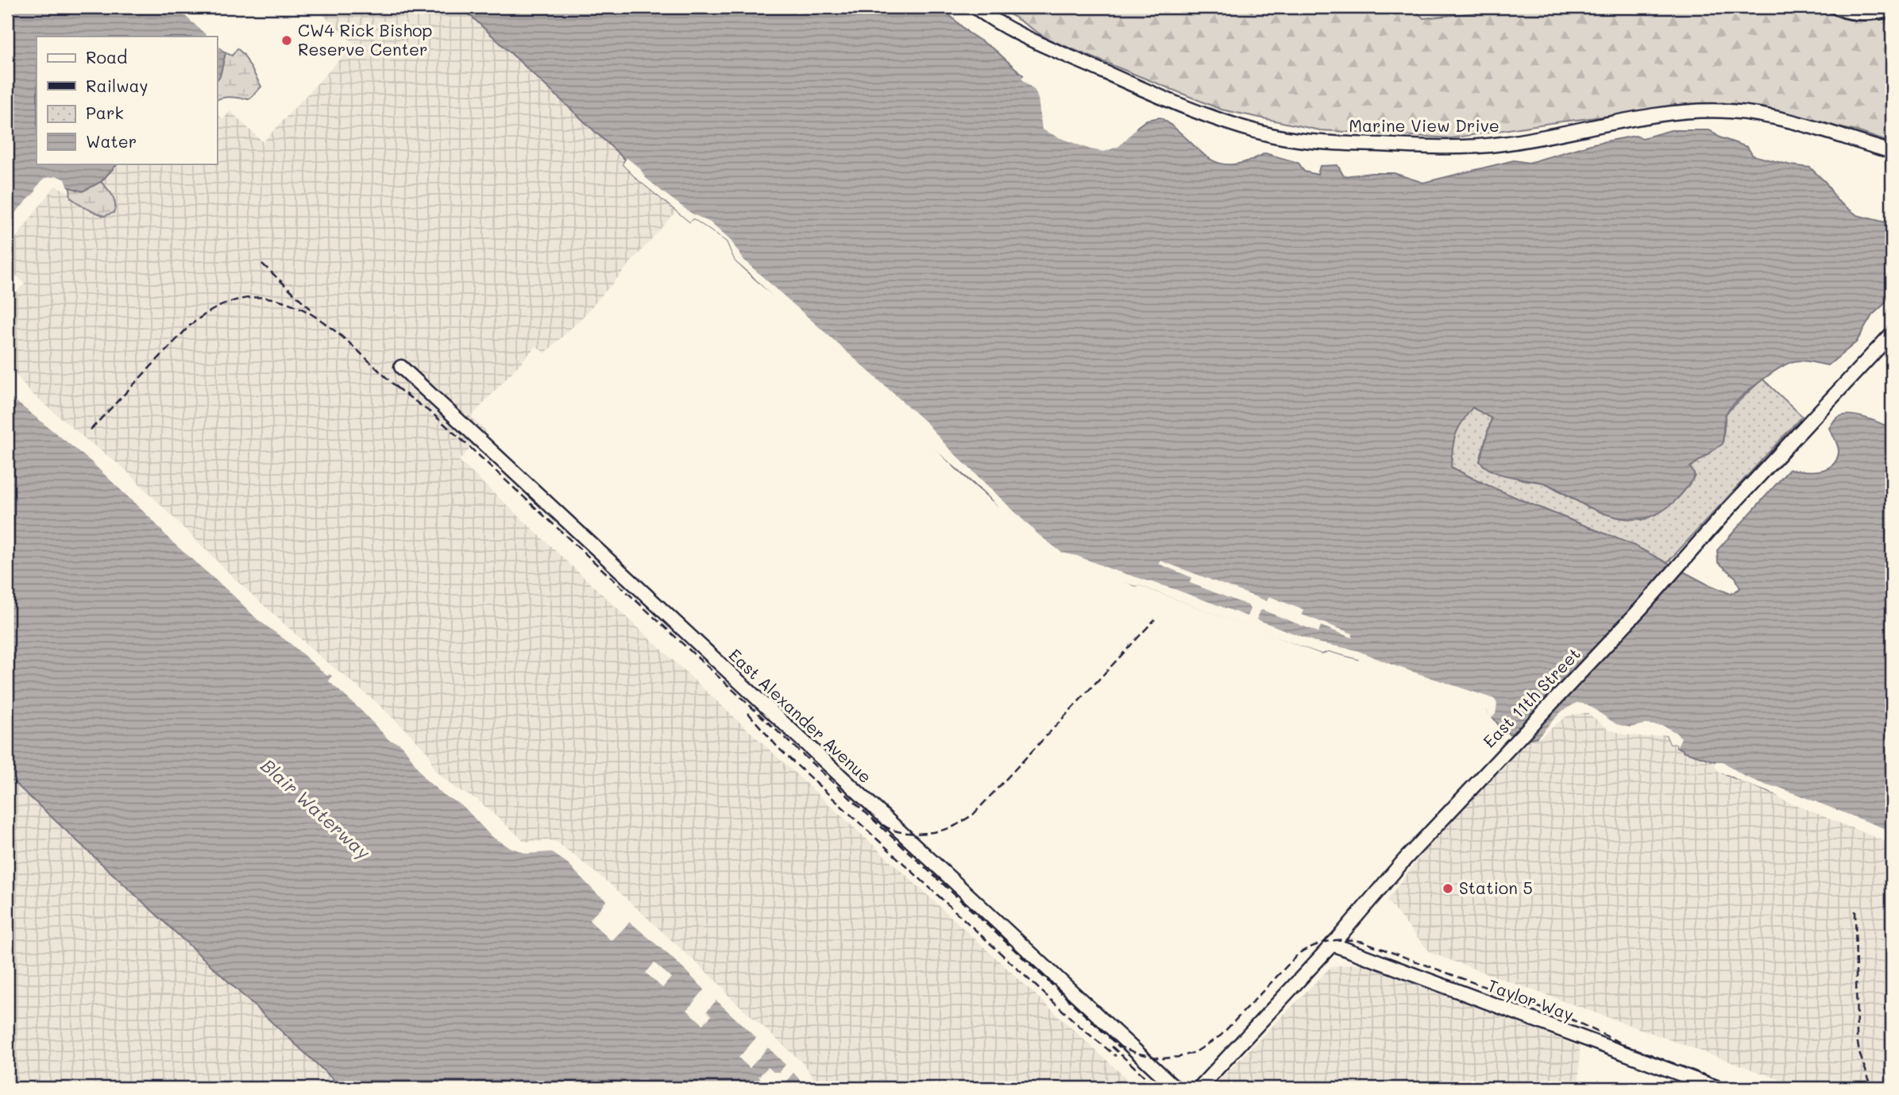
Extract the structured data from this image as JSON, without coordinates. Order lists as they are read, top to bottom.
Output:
{
  "streets": {
    "street": [
      "Marine View Drive",
      "East 11th Street",
      "East Alexander Avenue",
      "Taylor Way"
    ]
  },
  "crossings": [
    ["East 11th Street", "Taylor Way"]
  ],
  "water": ["Blair Waterway"],
  "places": ["CW4 Rick Bishop Reserve Center", "Station 5"],
  "legend": [
    "Road",
    "Railway",
    "Park",
    "Water"
  ]
}
